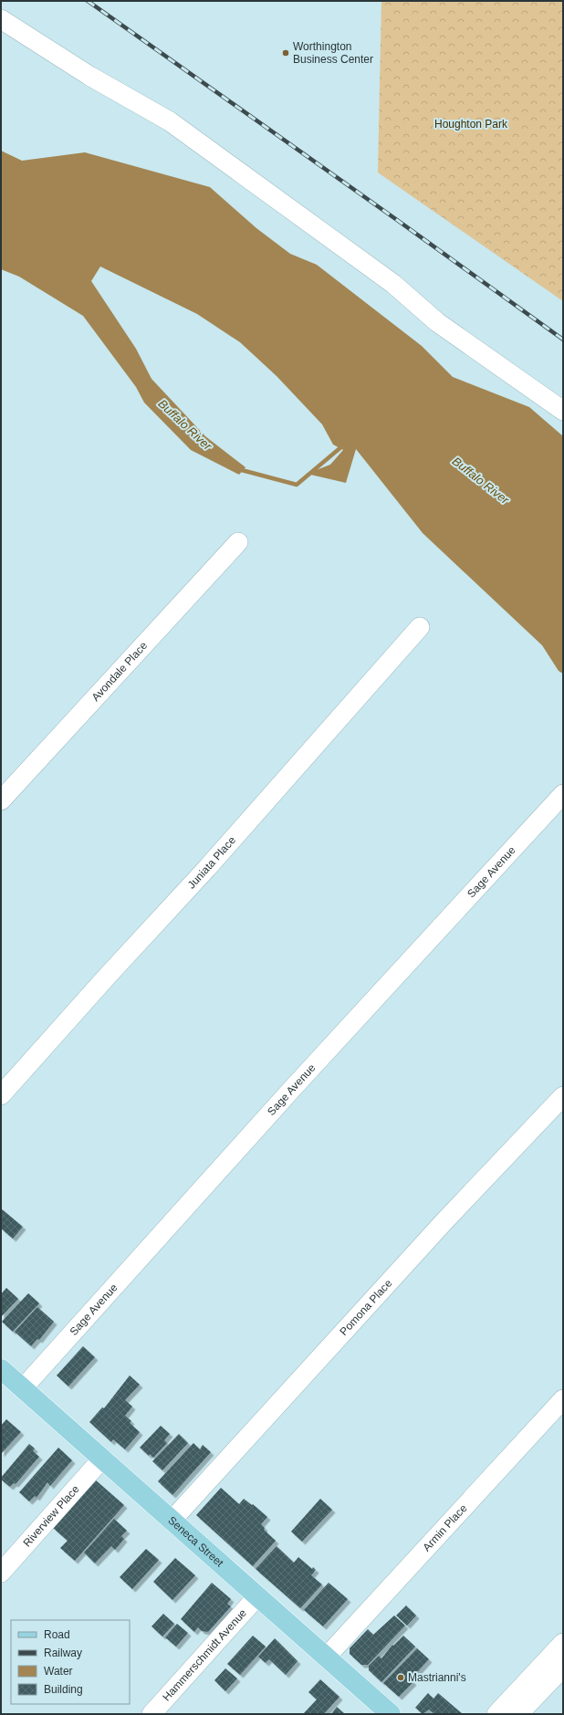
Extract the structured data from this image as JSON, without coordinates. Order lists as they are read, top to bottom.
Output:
{
  "streets": {
    "main road": ["Seneca Street"],
    "street": [
      "Avondale Place",
      "Juniata Place",
      "Sage Avenue",
      "Pomona Place",
      "Riverview Place",
      "Armin Place",
      "Hammerschmidt Avenue"
    ]
  },
  "crossings": [
    ["Sage Avenue", "Seneca Street"],
    ["Pomona Place", "Seneca Street"],
    ["Riverview Place", "Seneca Street"],
    ["Armin Place", "Seneca Street"],
    ["Seneca Street", "Hammerschmidt Avenue"]
  ],
  "water": ["Buffalo River"],
  "parks": ["Houghton Park"],
  "places": ["Worthington Business Center", "Mastrianni's"],
  "legend": [
    "Road",
    "Railway",
    "Water",
    "Building"
  ]
}
